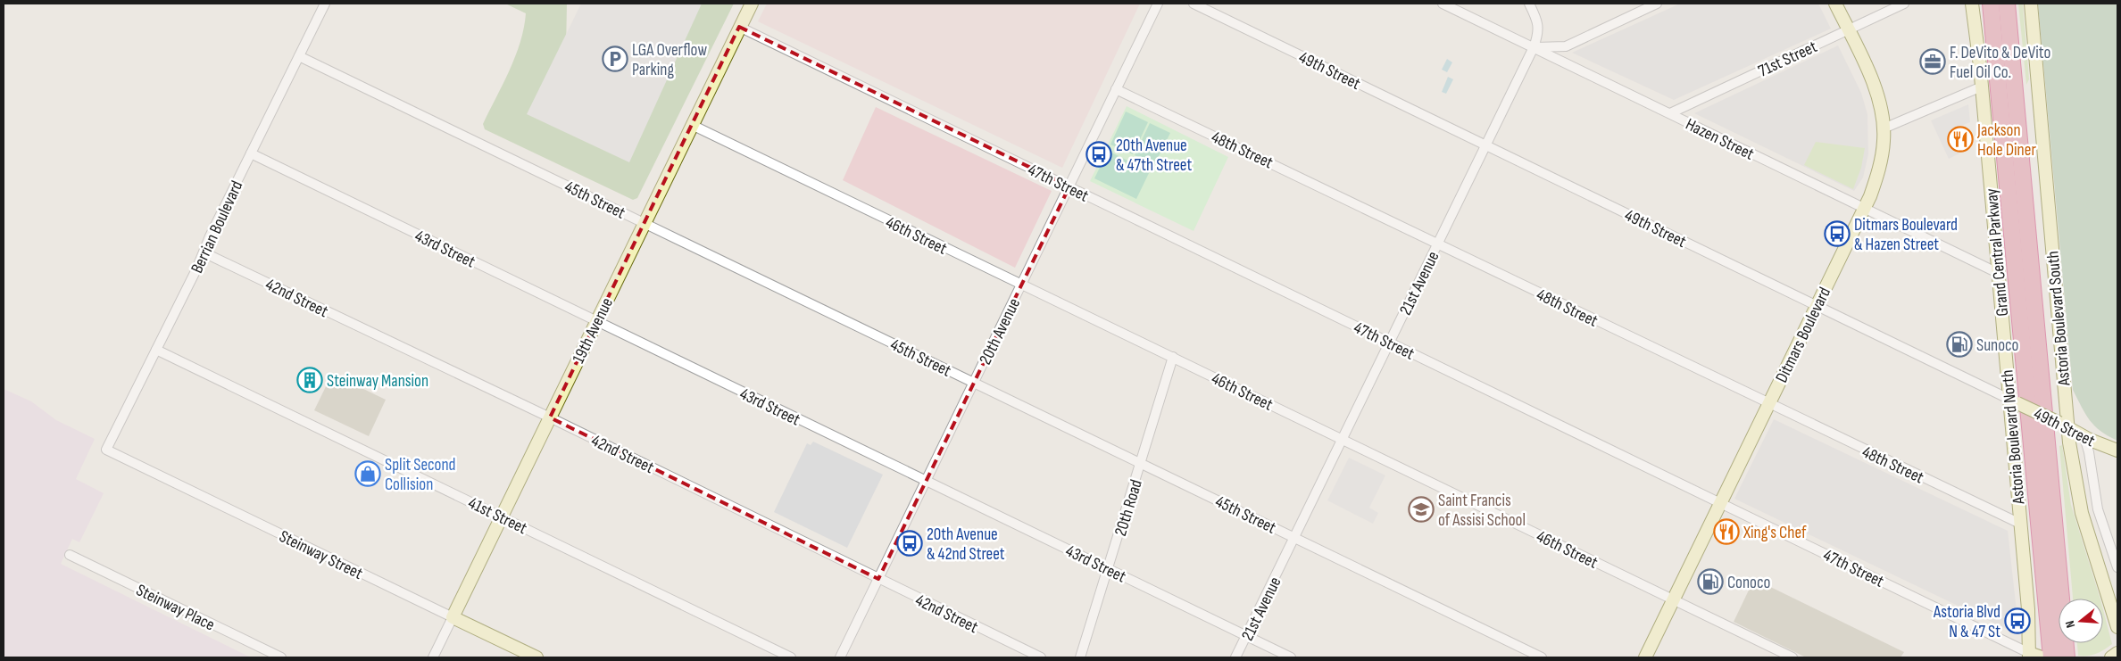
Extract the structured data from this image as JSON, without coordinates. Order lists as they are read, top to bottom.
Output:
{
  "streets": {
    "highway": ["Grand Central Parkway"],
    "street": [
      "71st Street",
      "49th Street",
      "Hazen Street",
      "48th Street",
      "47th Street",
      "45th Street",
      "Berrian Boulevard",
      "46th Street",
      "43rd Street",
      "21st Avenue",
      "42nd Street",
      "Astoria Boulevard South",
      "19th Avenue",
      "20th Avenue",
      "Ditmars Boulevard",
      "Astoria Boulevard North",
      "20th Road",
      "41st Street",
      "Steinway Street",
      "Steinway Place"
    ]
  },
  "crossings": [
    ["71st Street", "Hazen Street"],
    ["71st Street", "Ditmars Boulevard"],
    ["49th Street", "21st Avenue"],
    ["49th Street", "Astoria Boulevard South"],
    ["49th Street", "Ditmars Boulevard"],
    ["49th Street", "Astoria Boulevard North"],
    ["Hazen Street", "21st Avenue"],
    ["Hazen Street", "Ditmars Boulevard"],
    ["Hazen Street", "Astoria Boulevard North"],
    ["48th Street", "21st Avenue"],
    ["48th Street", "20th Avenue"],
    ["48th Street", "Ditmars Boulevard"],
    ["48th Street", "Astoria Boulevard North"],
    ["47th Street", "21st Avenue"],
    ["47th Street", "19th Avenue"],
    ["47th Street", "20th Avenue"],
    ["47th Street", "Ditmars Boulevard"],
    ["47th Street", "Astoria Boulevard North"],
    ["45th Street", "Berrian Boulevard"],
    ["45th Street", "21st Avenue"],
    ["45th Street", "19th Avenue"],
    ["45th Street", "20th Avenue"],
    ["45th Street", "20th Road"],
    ["Berrian Boulevard", "43rd Street"],
    ["Berrian Boulevard", "42nd Street"],
    ["Berrian Boulevard", "41st Street"],
    ["Berrian Boulevard", "Steinway Street"],
    ["46th Street", "21st Avenue"],
    ["46th Street", "19th Avenue"],
    ["46th Street", "20th Avenue"],
    ["46th Street", "Ditmars Boulevard"],
    ["46th Street", "20th Road"],
    ["43rd Street", "21st Avenue"],
    ["43rd Street", "19th Avenue"],
    ["43rd Street", "20th Avenue"],
    ["43rd Street", "20th Road"],
    ["42nd Street", "19th Avenue"],
    ["42nd Street", "20th Avenue"],
    ["19th Avenue", "41st Street"],
    ["19th Avenue", "Steinway Street"]
  ],
  "places": {
    "parking": ["LGA Overflow Parking"],
    "office": ["F. DeVito & DeVito Fuel Oil Co."],
    "restaurant": ["Jackson Hole Diner", "Xing's Chef"],
    "bus stop": [
      "20th Avenue & 47th Street",
      "Ditmars Boulevard & Hazen Street",
      "20th Avenue & 42nd Street",
      "Astoria Blvd N & 47 St"
    ],
    "fuel station": ["Sunoco", "Conoco"],
    "building": ["Steinway Mansion"],
    "shop": ["Split Second Collision"],
    "school or university": ["Saint Francis of Assisi School"]
  },
  "north": "left"
}
